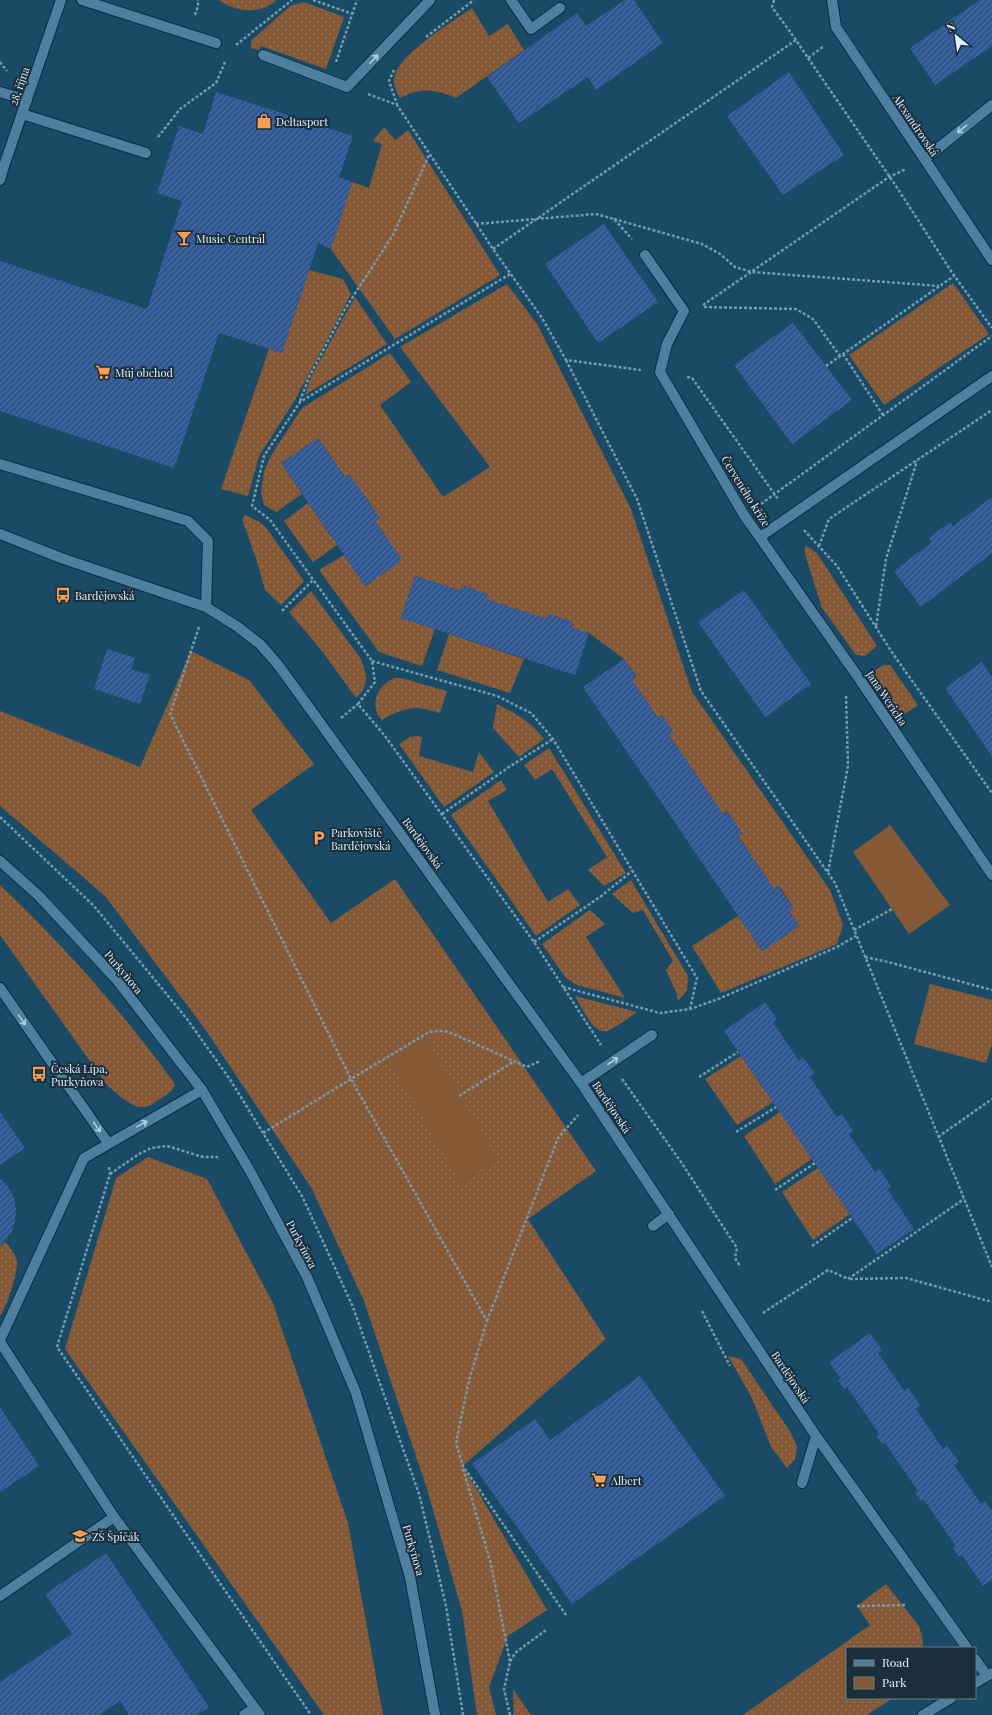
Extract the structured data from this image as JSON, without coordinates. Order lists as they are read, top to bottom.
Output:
{
  "streets": {
    "street": [
      "28. října",
      "Alexandrovská",
      "Červeného kříže",
      "Jana Wericha",
      "Bardějovská",
      "Purkyňova"
    ]
  },
  "crossings": [
    ["Červeného kříže", "Jana Wericha"]
  ],
  "places": {
    "shop": ["Deltasport"],
    "bar": ["Music Centrál"],
    "supermarket": ["Můj obchod", "Albert"],
    "bus stop": ["Bardějovská", "Česká Lípa, Purkyňova"],
    "parking": ["Parkoviště Bardějovská"],
    "school or university": ["ZŠ Špičák"]
  },
  "legend": ["Road", "Park"],
  "north": "top left"
}
